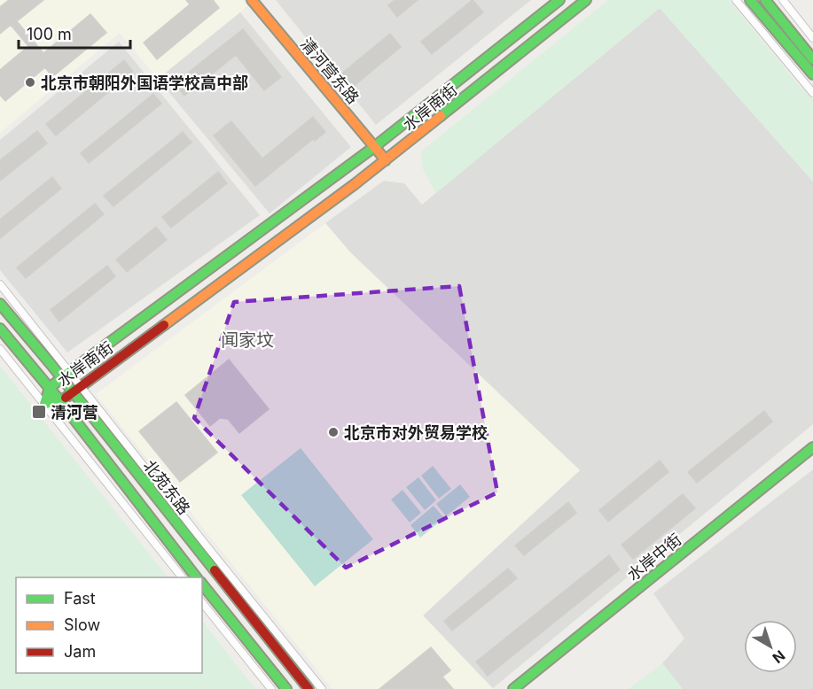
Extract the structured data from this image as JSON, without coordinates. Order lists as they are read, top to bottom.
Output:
{
  "streets": {
    "street": [
      "清河营东路",
      "水岸南街",
      "北苑东路",
      "水岸中街"
    ]
  },
  "crossings": [
    ["清河营东路", "水岸南街"],
    ["水岸南街", "北苑东路"]
  ],
  "districts": ["闻家坟"],
  "places": {
    "other": ["北京市朝阳外国语学校高中部", "北京市对外贸易学校"],
    "transit": ["清河营"]
  },
  "legend": ["Fast", "Slow", "Jam"],
  "scale_bar": "100 m",
  "north": "bottom right"
}
